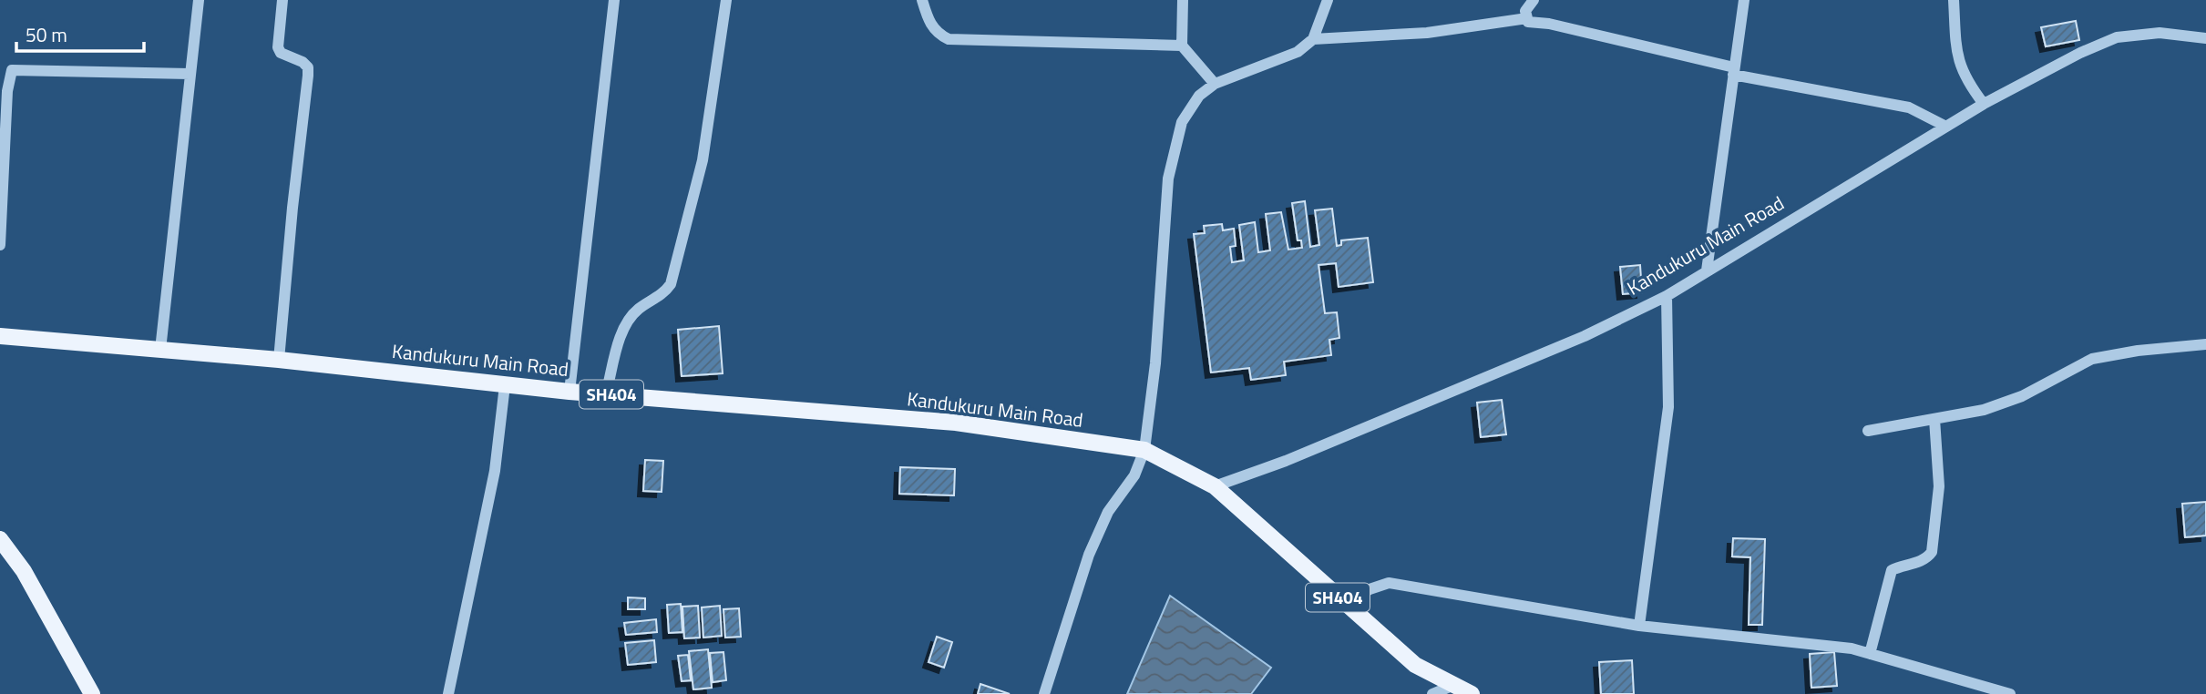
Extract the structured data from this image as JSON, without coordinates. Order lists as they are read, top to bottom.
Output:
{
  "streets": {
    "main road": ["Kandukuru Main Road", "SH404"]
  },
  "scale_bar": "50 m"
}
